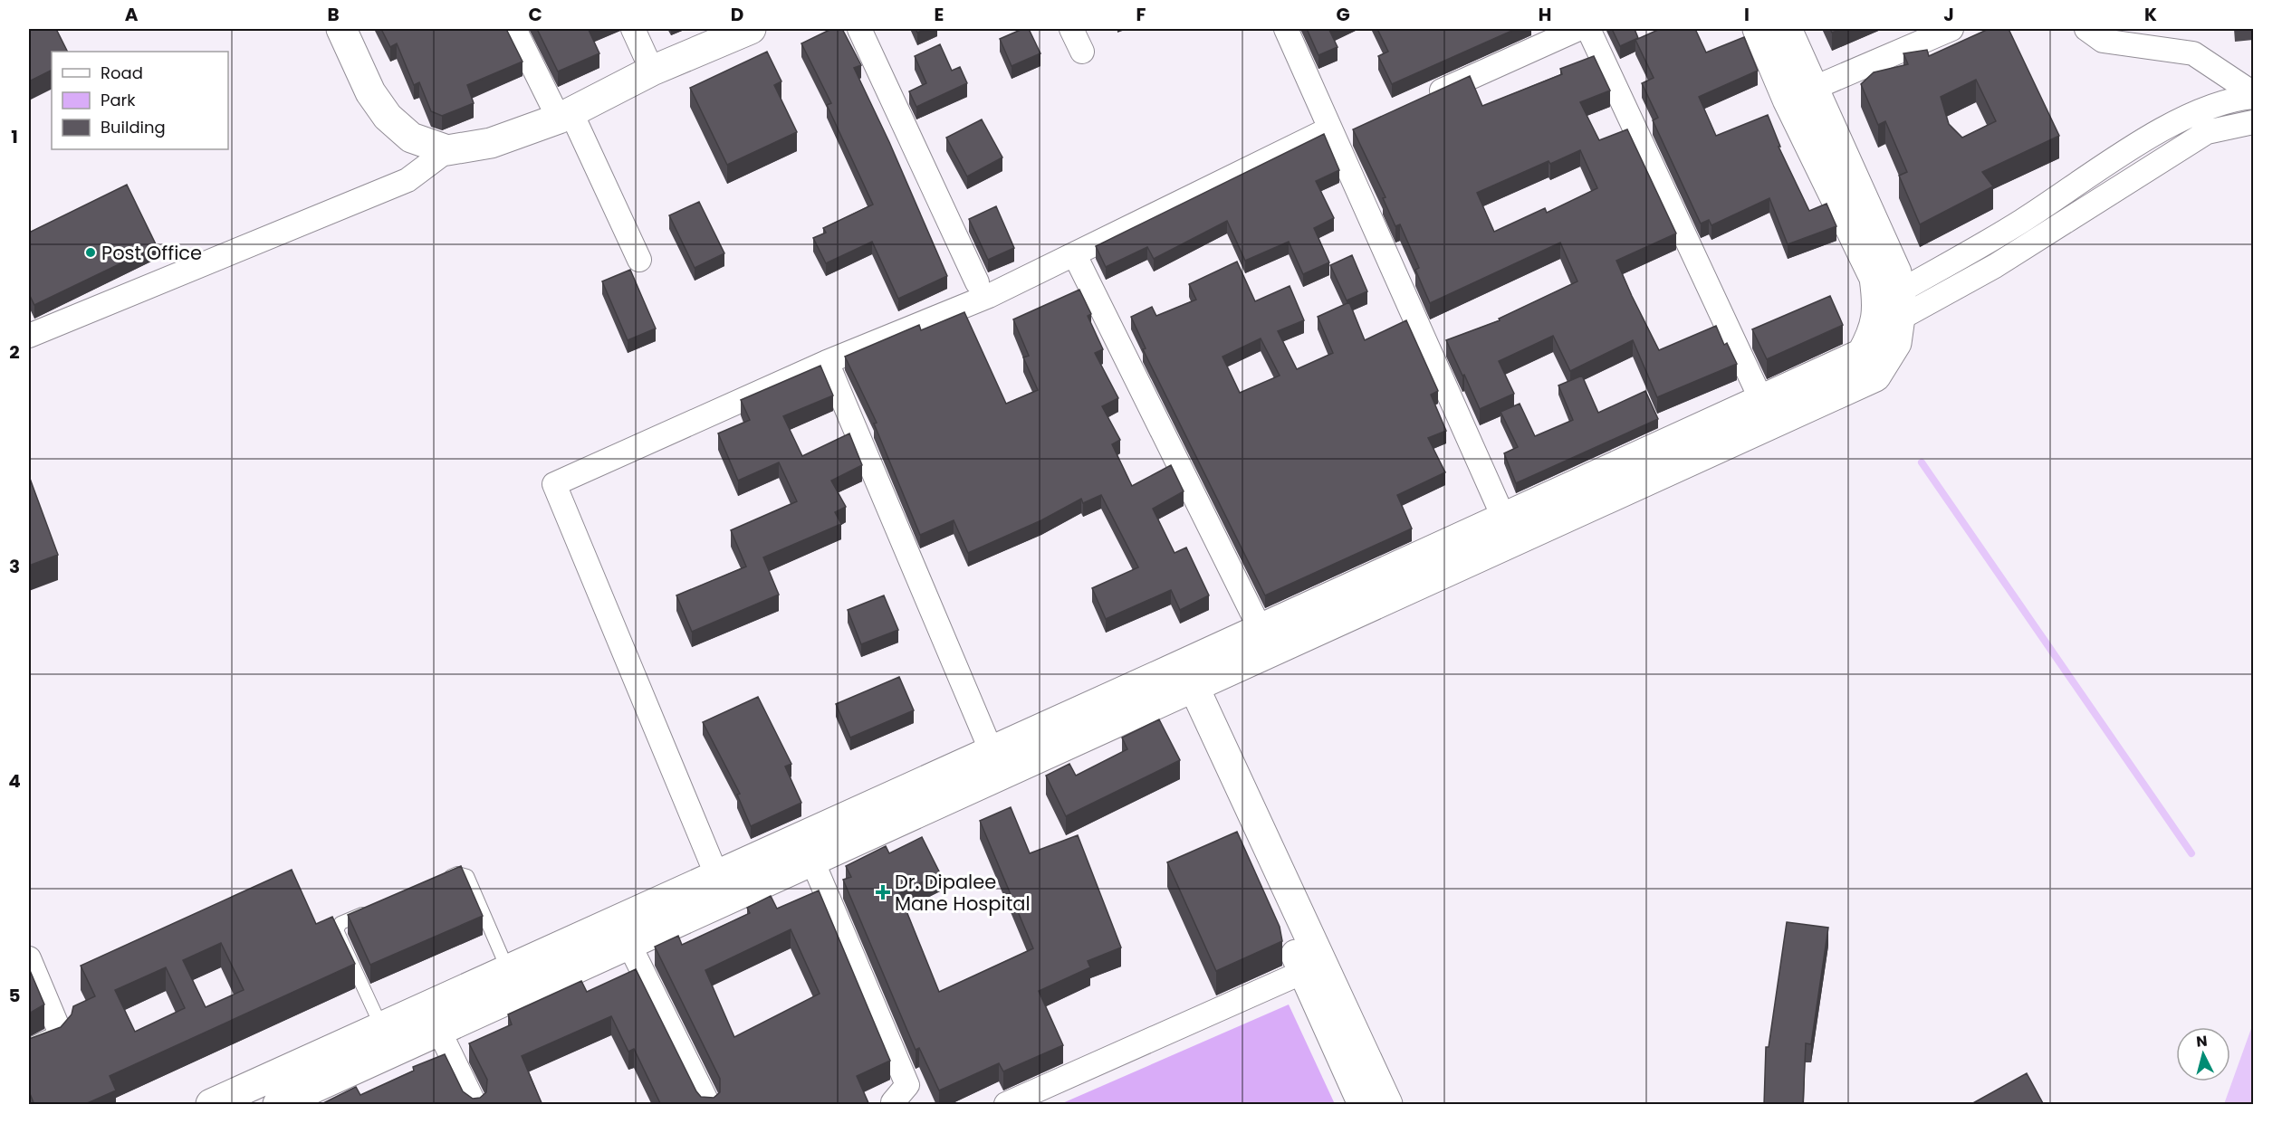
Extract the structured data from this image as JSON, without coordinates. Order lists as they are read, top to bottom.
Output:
{
  "places": {
    "other": ["Post Office"],
    "health": ["Dr. Dipalee Mane Hospital"]
  },
  "legend": ["Road", "Park", "Building"],
  "north": "top",
  "grid": {
    "columns": [
      "A",
      "B",
      "C",
      "D",
      "E",
      "F",
      "G",
      "H",
      "I",
      "J",
      "K"
    ],
    "rows": [
      "1",
      "2",
      "3",
      "4",
      "5"
    ]
  }
}
